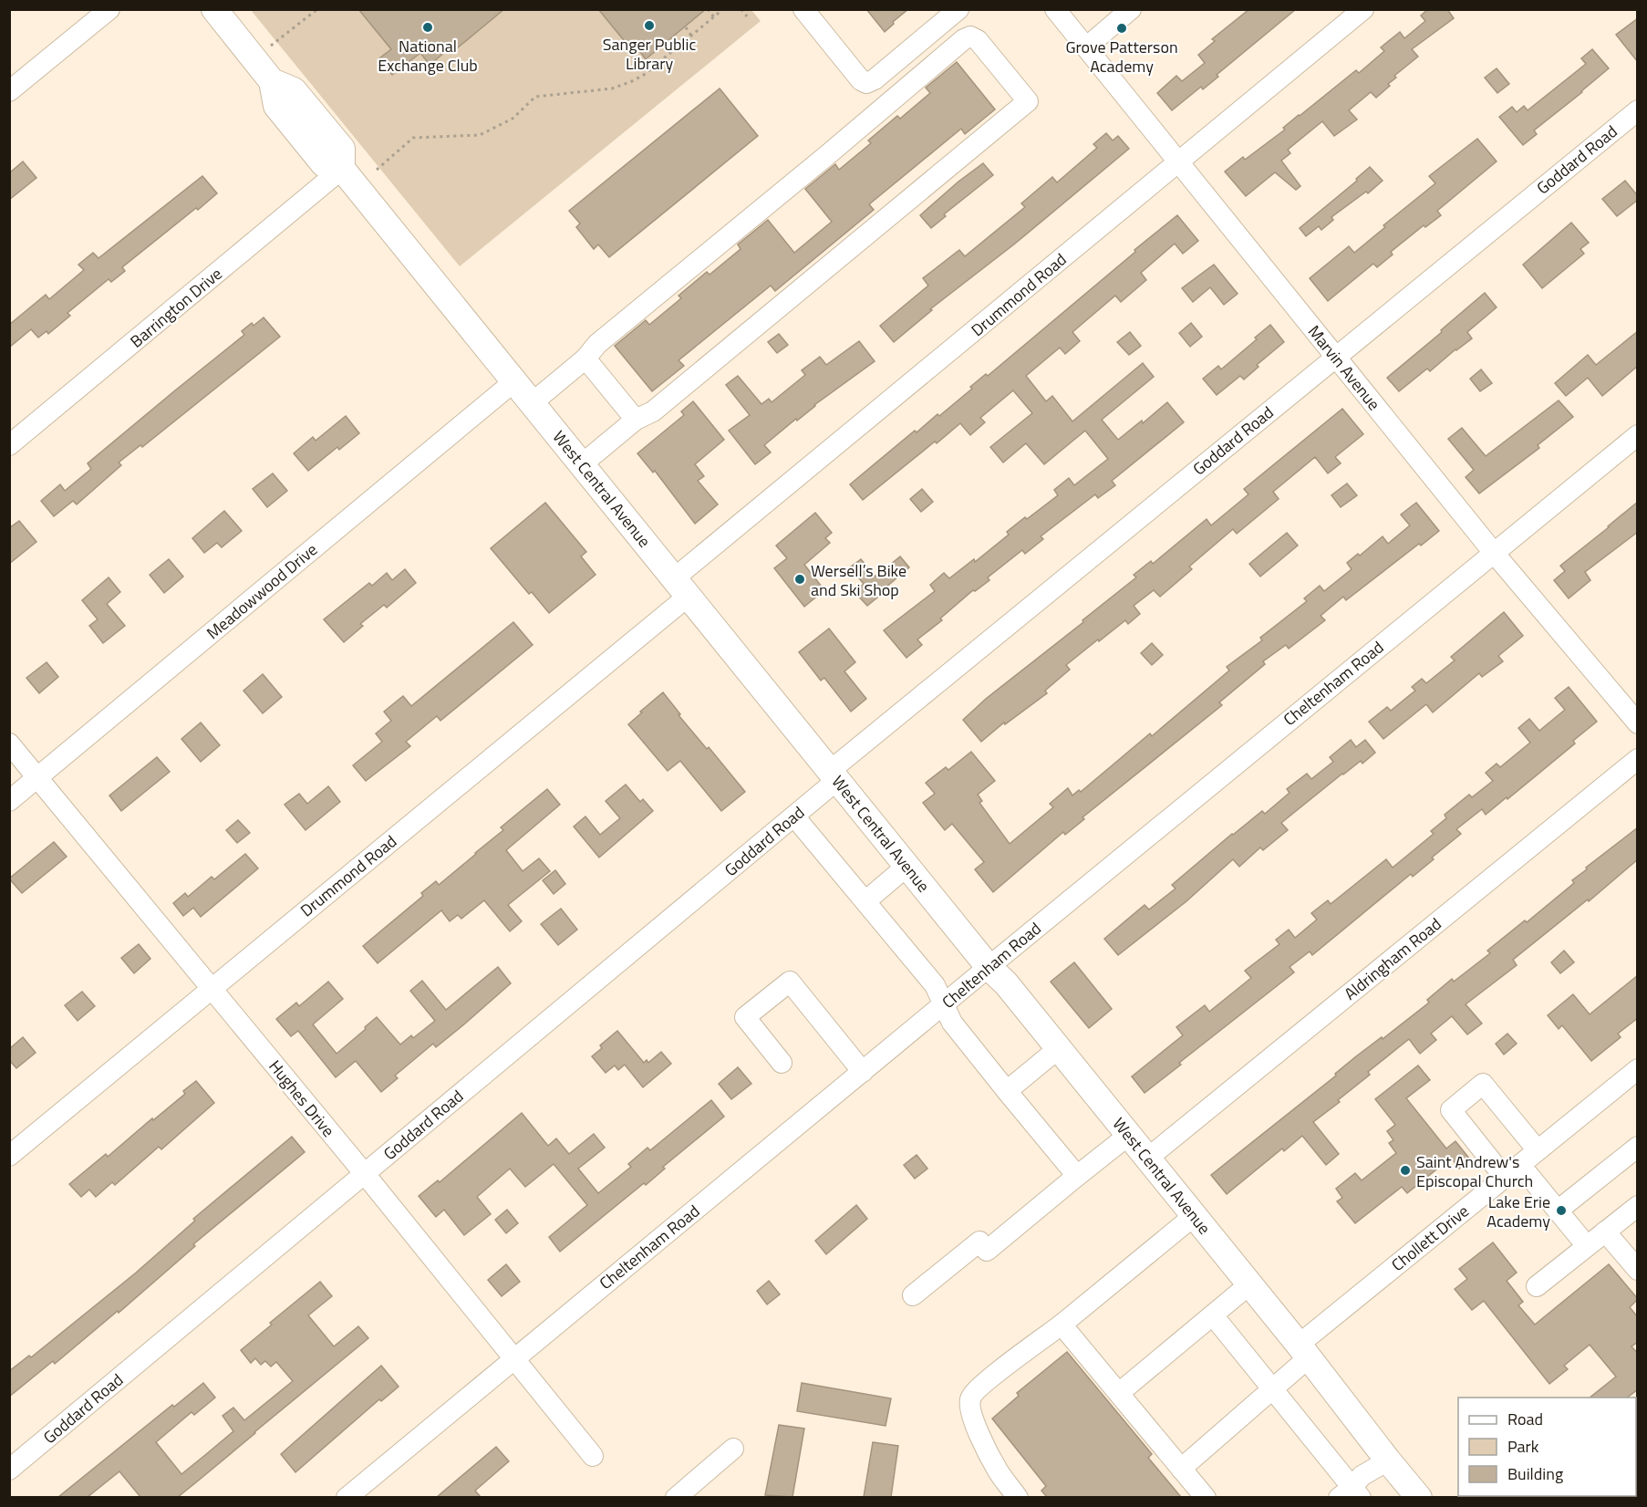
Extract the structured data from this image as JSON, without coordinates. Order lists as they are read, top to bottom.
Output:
{
  "streets": {
    "main road": ["West Central Avenue"],
    "street": [
      "Goddard Road",
      "Drummond Road",
      "Barrington Drive",
      "Marvin Avenue",
      "Meadowwood Drive",
      "Cheltenham Road",
      "Aldringham Road",
      "Hughes Drive",
      "Chollett Drive"
    ]
  },
  "crossings": [
    ["Goddard Road", "Marvin Avenue"],
    ["Goddard Road", "West Central Avenue"],
    ["Goddard Road", "Hughes Drive"],
    ["Drummond Road", "Marvin Avenue"],
    ["Drummond Road", "West Central Avenue"],
    ["Drummond Road", "Hughes Drive"],
    ["Barrington Drive", "West Central Avenue"],
    ["Marvin Avenue", "Cheltenham Road"],
    ["West Central Avenue", "Meadowwood Drive"],
    ["West Central Avenue", "Cheltenham Road"],
    ["West Central Avenue", "Aldringham Road"],
    ["West Central Avenue", "Chollett Drive"],
    ["Meadowwood Drive", "Hughes Drive"],
    ["Cheltenham Road", "Hughes Drive"]
  ],
  "places": [
    "Sanger Public Library",
    "National Exchange Club",
    "Grove Patterson Academy",
    "Wersell’s Bike and Ski Shop",
    "Saint Andrew's Episcopal Church",
    "Lake Erie Academy"
  ],
  "legend": ["Road", "Park", "Building"]
}
